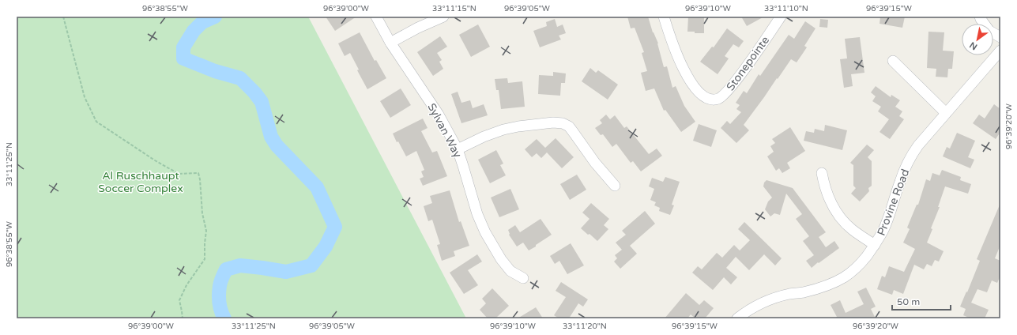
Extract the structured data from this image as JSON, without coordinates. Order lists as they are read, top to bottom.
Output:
{
  "streets": {
    "street": ["Stonepointe", "Sylvan Way", "Provine Road"]
  },
  "parks": ["Al Ruschhaupt Soccer Complex"],
  "scale_bar": "50 m",
  "north": "bottom left",
  "coordinates": [
    "96°38'55\"W",
    "96°39'00\"W",
    "33°11'15\"N",
    "96°39'05\"W",
    "96°39'10\"W",
    "33°11'10\"N",
    "96°39'15\"W",
    "96°39'20\"W",
    "33°11'25\"N",
    "33°11'20\"N"
  ]
}
